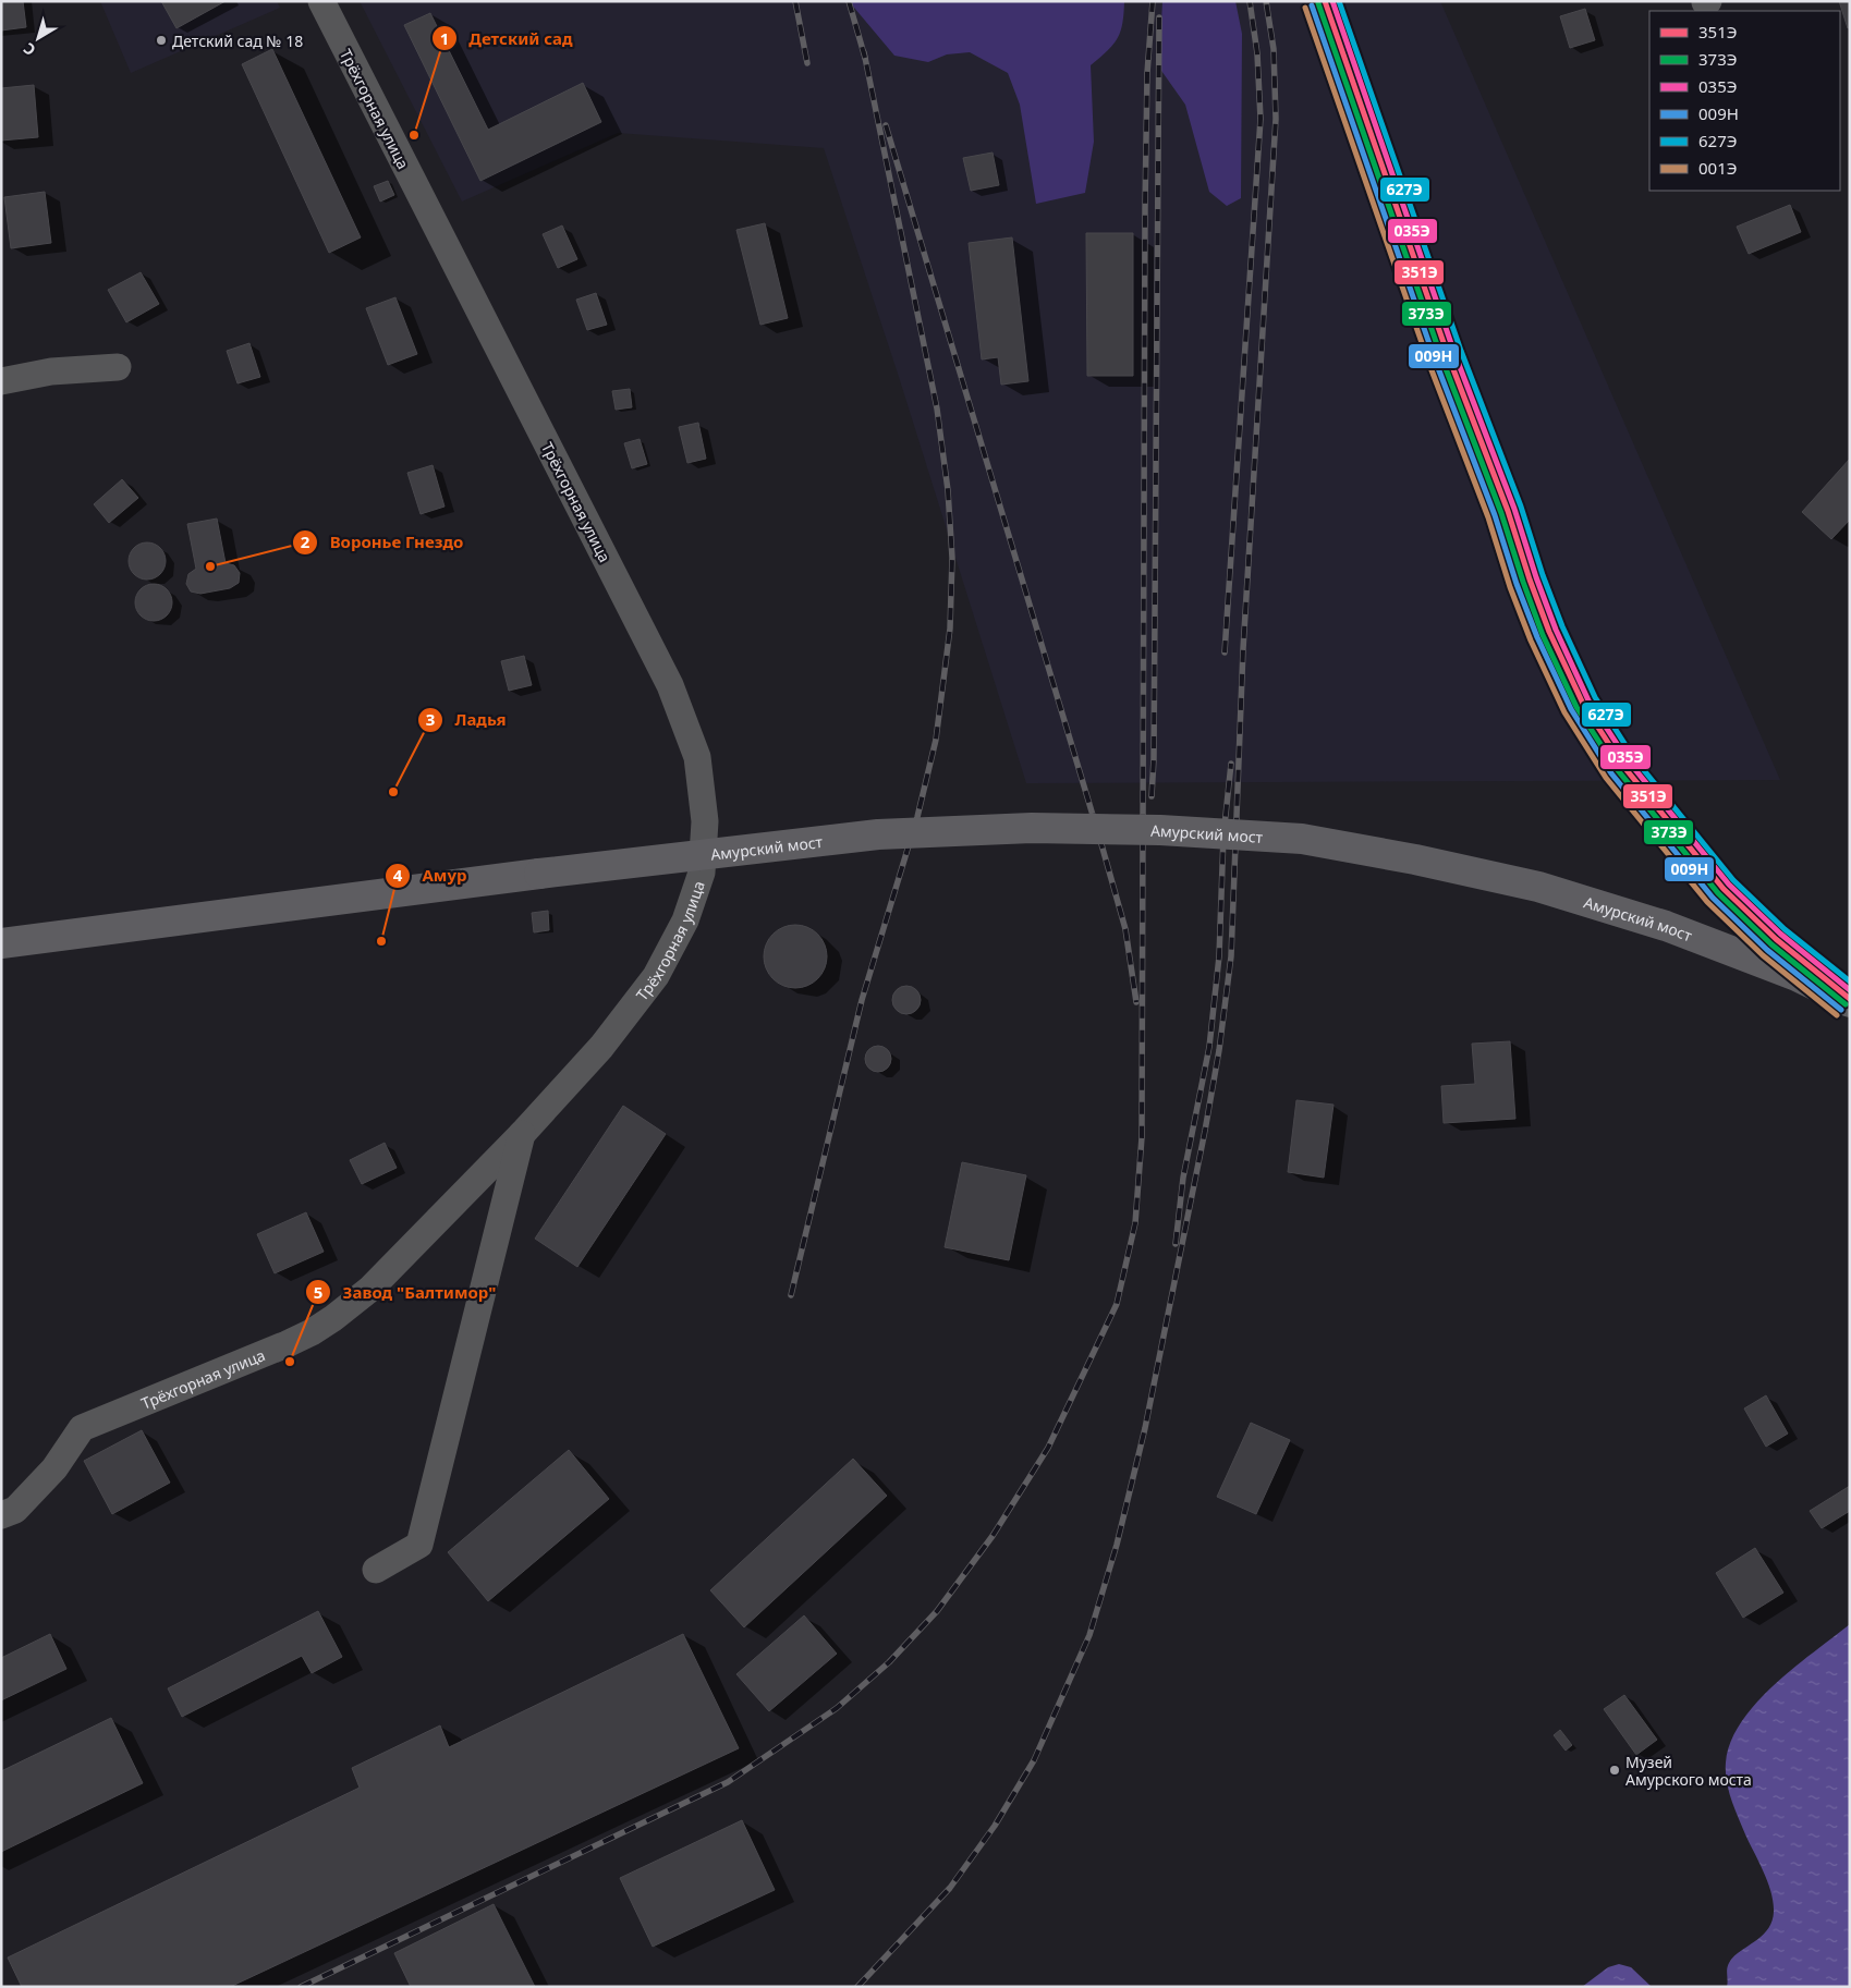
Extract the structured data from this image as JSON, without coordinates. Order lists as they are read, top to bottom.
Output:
{
  "streets": {
    "highway": ["Амурский мост"],
    "street": ["Трёхгорная улица"]
  },
  "places": [
    "Детский сад № 18",
    "Детский сад",
    "Воронье Гнездо",
    "Ладья",
    "Амур",
    "Завод \"Балтимор\"",
    "Музей Амурского моста"
  ],
  "lines": [
    "transit line 351Э",
    "transit line 035Э",
    "transit line 627Э",
    "transit line 373Э",
    "transit line 009Н",
    "transit line 001Э"
  ],
  "legend": [
    "351Э",
    "373Э",
    "035Э",
    "009Н",
    "627Э",
    "001Э"
  ],
  "north": "bottom left"
}
